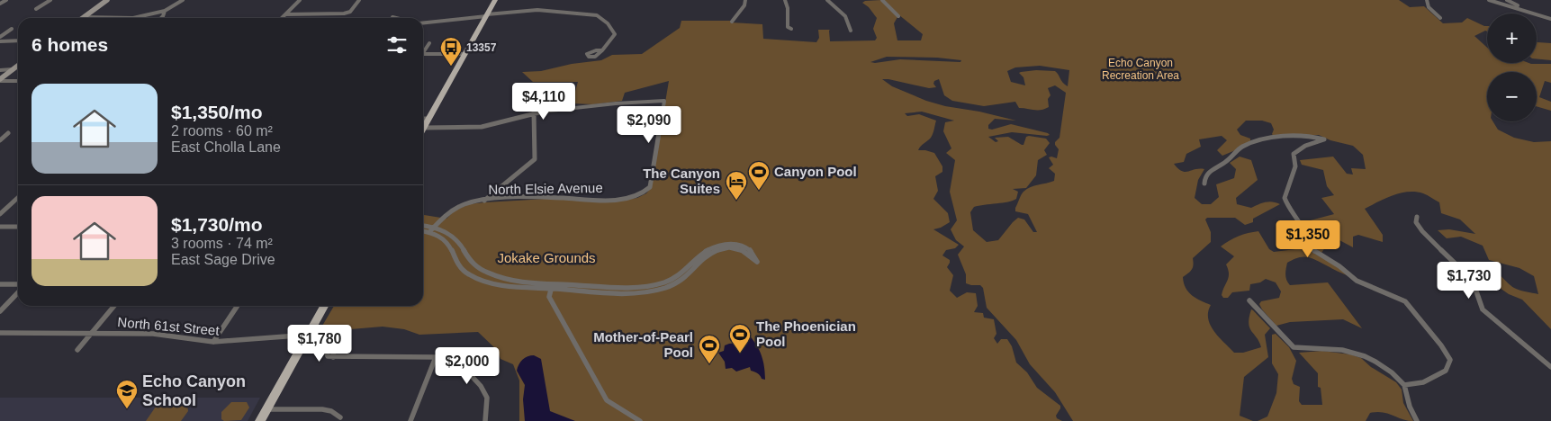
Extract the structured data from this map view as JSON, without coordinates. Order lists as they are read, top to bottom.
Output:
{
  "streets": {
    "street": ["North Elsie Avenue", "North 61st Street"]
  },
  "parks": ["Echo Canyon Recreation Area", "Jokake Grounds"],
  "places": {
    "bus stop": ["13357"],
    "sports": ["Canyon Pool", "The Phoenician Pool", "Mother-of-Pearl Pool"],
    "hotel": ["The Canyon Suites"],
    "school or university": ["Echo Canyon School"]
  },
  "page": {
    "map_buttons": ["+", "−"],
    "heading": "6 homes",
    "list": [
      {
        "name": "$1,350/mo",
        "note": "2 rooms · 60 m² · East Cholla Lane"
      },
      {
        "name": "$1,730/mo",
        "note": "3 rooms · 74 m² · East Sage Drive"
      }
    ],
    "price": [
      "$4,110",
      "$2,090",
      "$1,350",
      "$1,730",
      "$1,780",
      "$2,000"
    ]
  }
}
